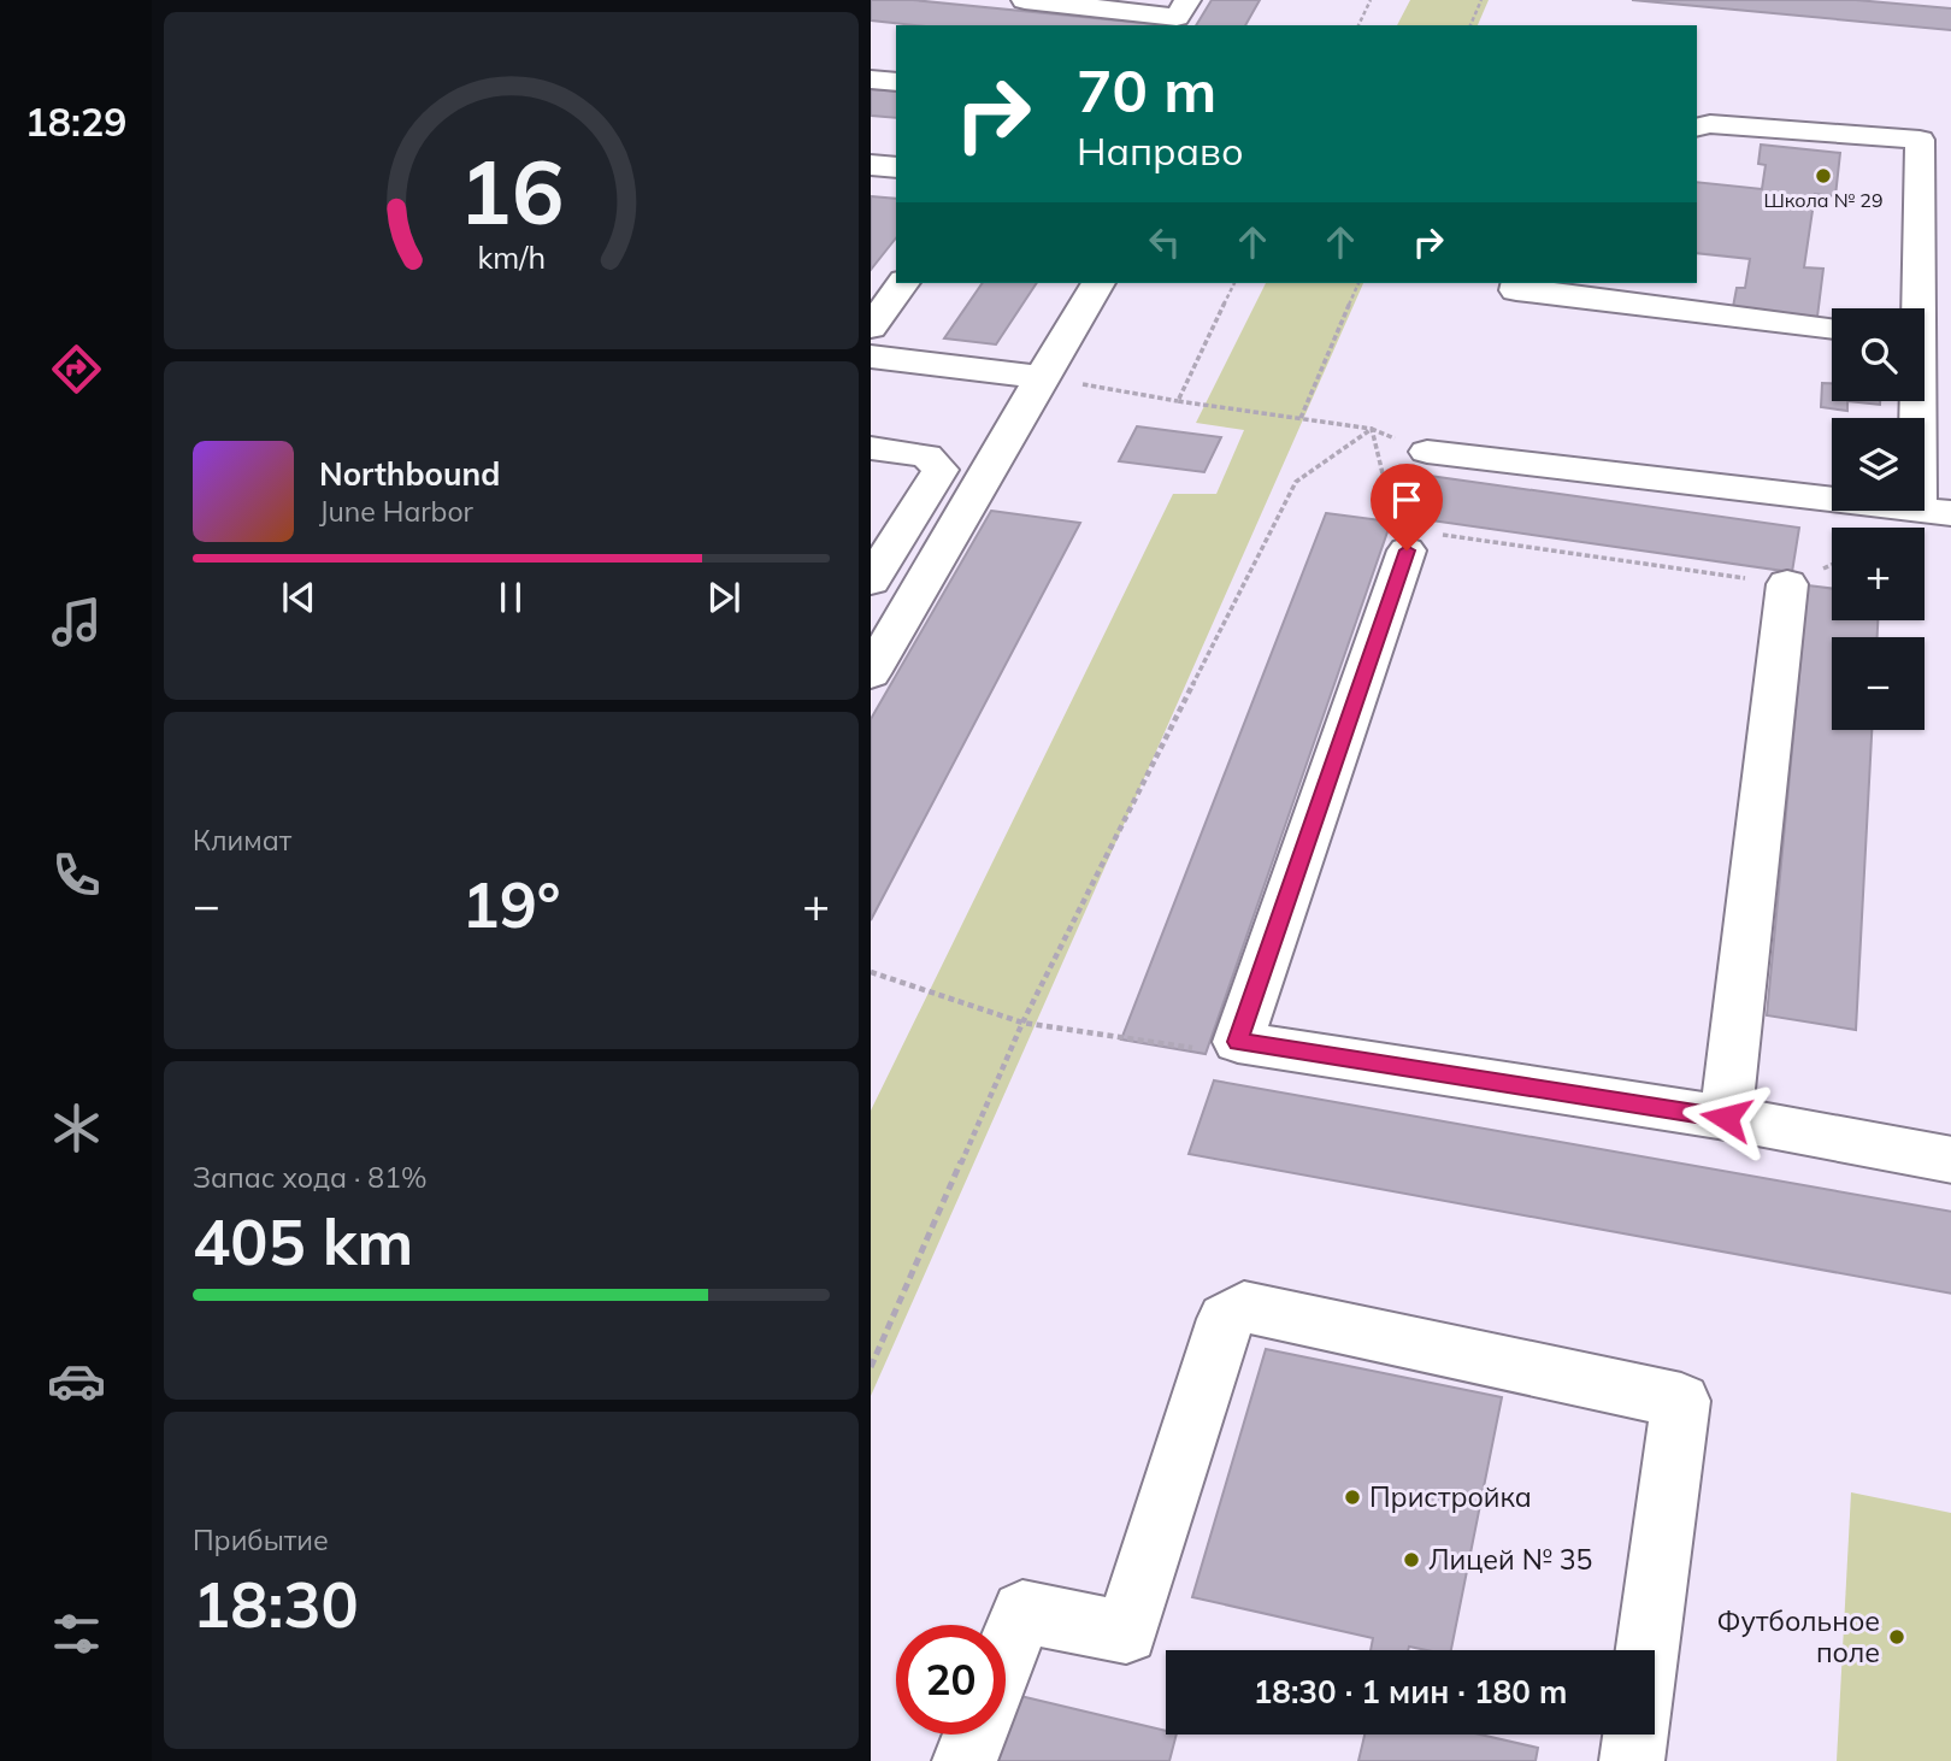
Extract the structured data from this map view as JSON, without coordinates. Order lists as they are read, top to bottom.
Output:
{
  "places": [
    "Школа № 29",
    "Пристройка",
    "Лицей № 35",
    "Футбольное поле"
  ],
  "page": {
    "tabs": "18:29",
    "turn": ["70 m", "Направо"],
    "map_buttons": ["+", "−"],
    "song": ["Northbound", "June Harbor"],
    "tile": [
      "Климат",
      ["Запас хода · 81%", "405 km"],
      ["Прибытие", "18:30"]
    ],
    "heat": ["−", "19°", "+"],
    "limit": "20",
    "trip": "18:30 · 1 мин · 180 m",
    "gauge": ["16", "km/h"]
  }
}
